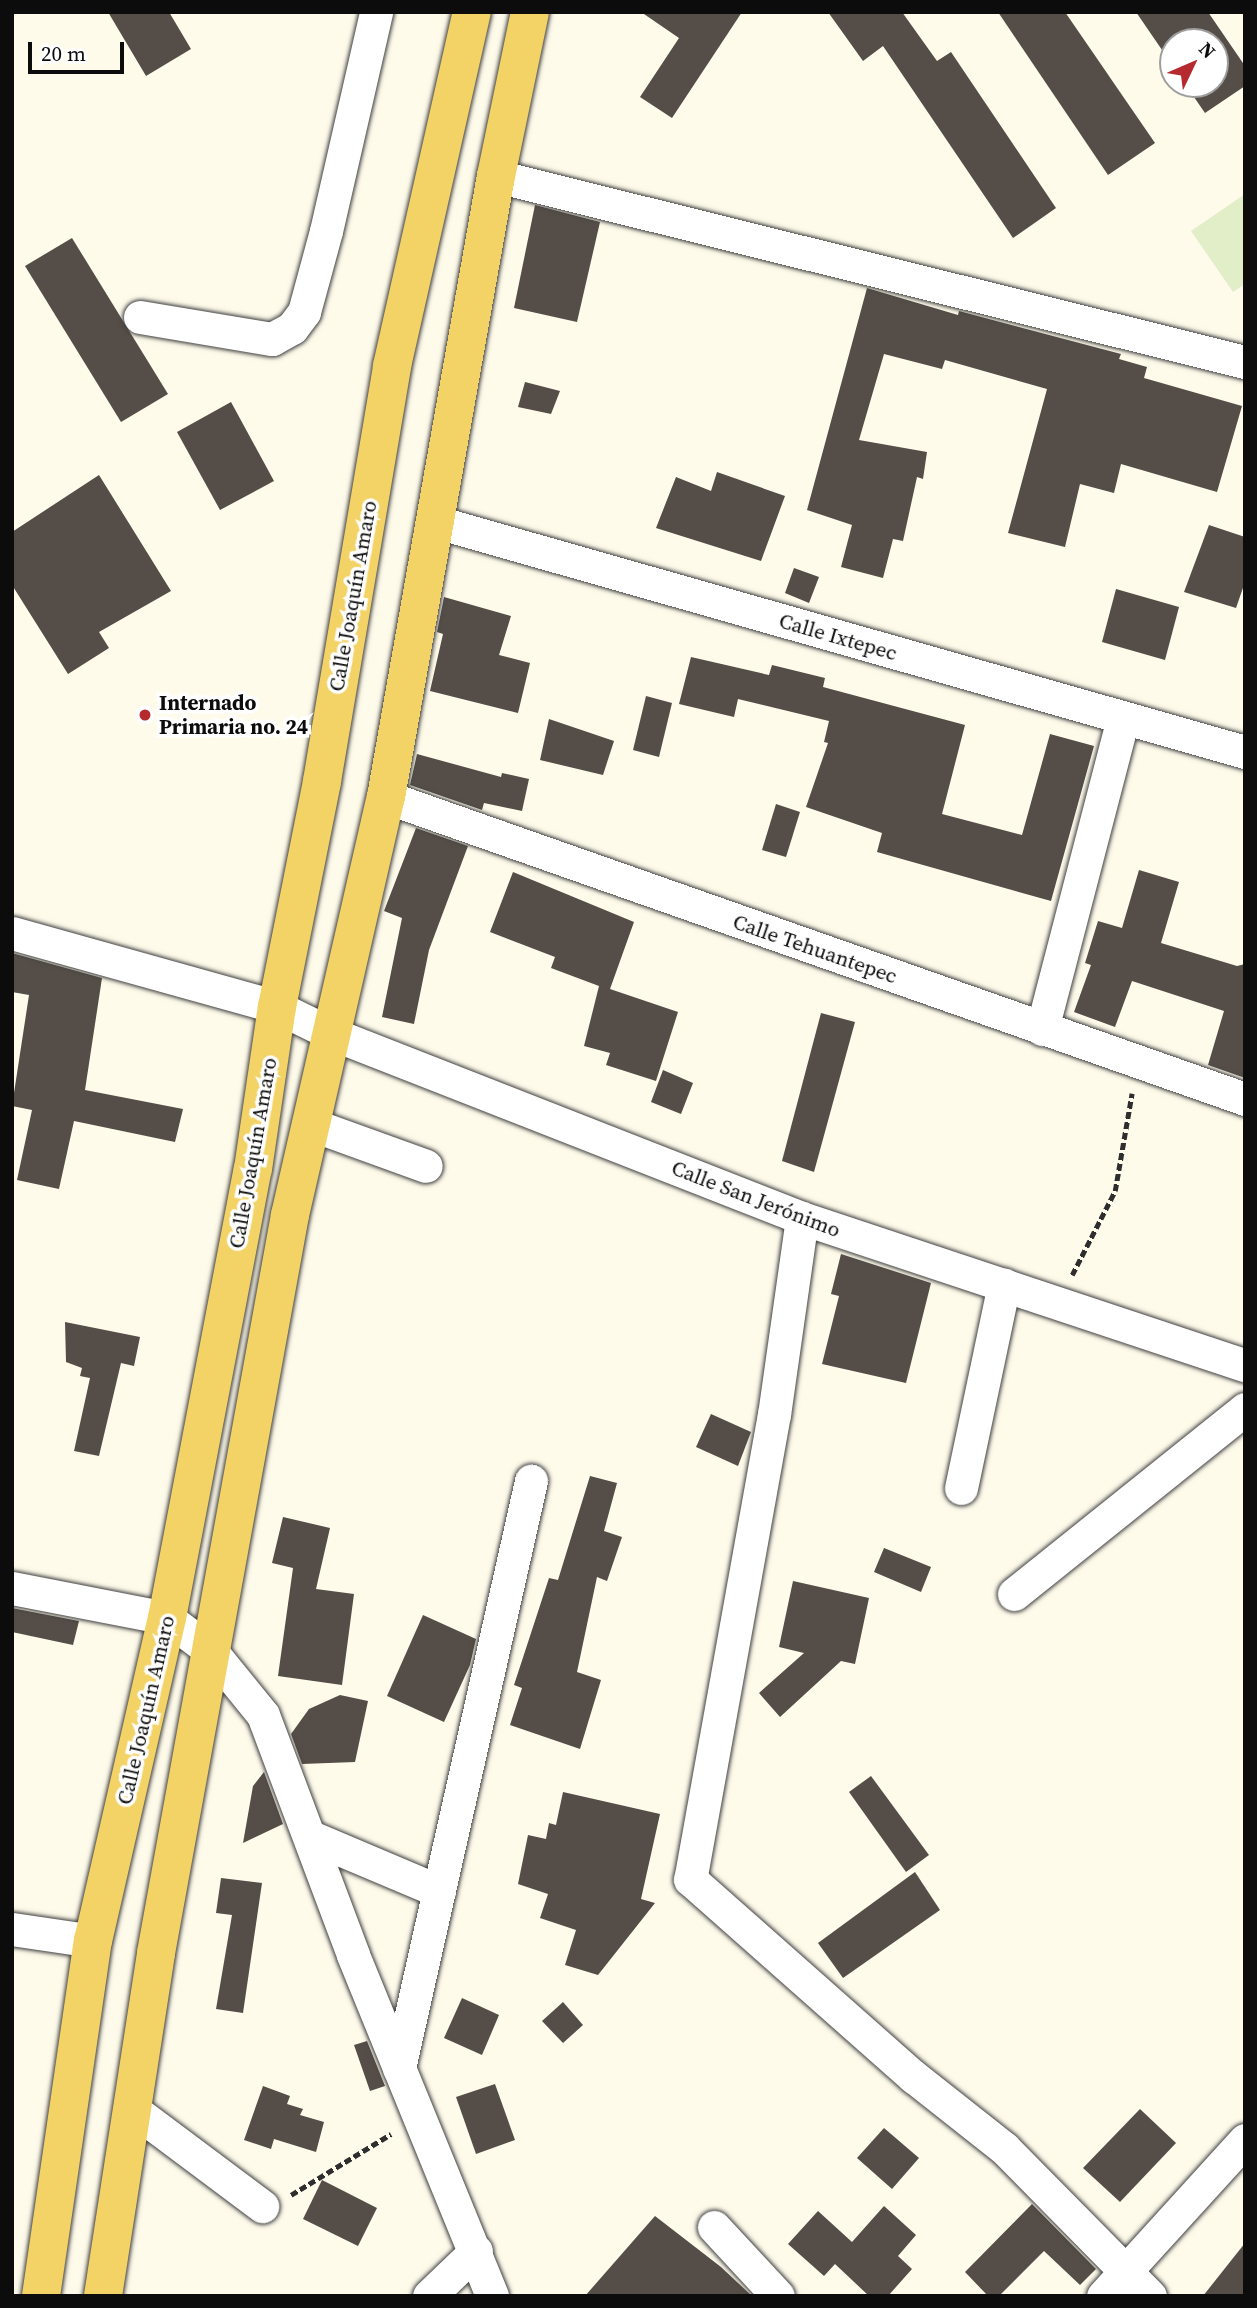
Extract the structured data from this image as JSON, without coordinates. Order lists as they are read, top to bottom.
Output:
{
  "streets": {
    "main road": ["Calle Joaquín Amaro"],
    "street": ["Calle Ixtepec", "Calle Tehuantepec", "Calle San Jerónimo"]
  },
  "crossings": [
    ["Calle Joaquín Amaro", "Calle San Jerónimo"]
  ],
  "places": ["Internado Primaria no. 24"],
  "scale_bar": "20 m",
  "north": "top right"
}
